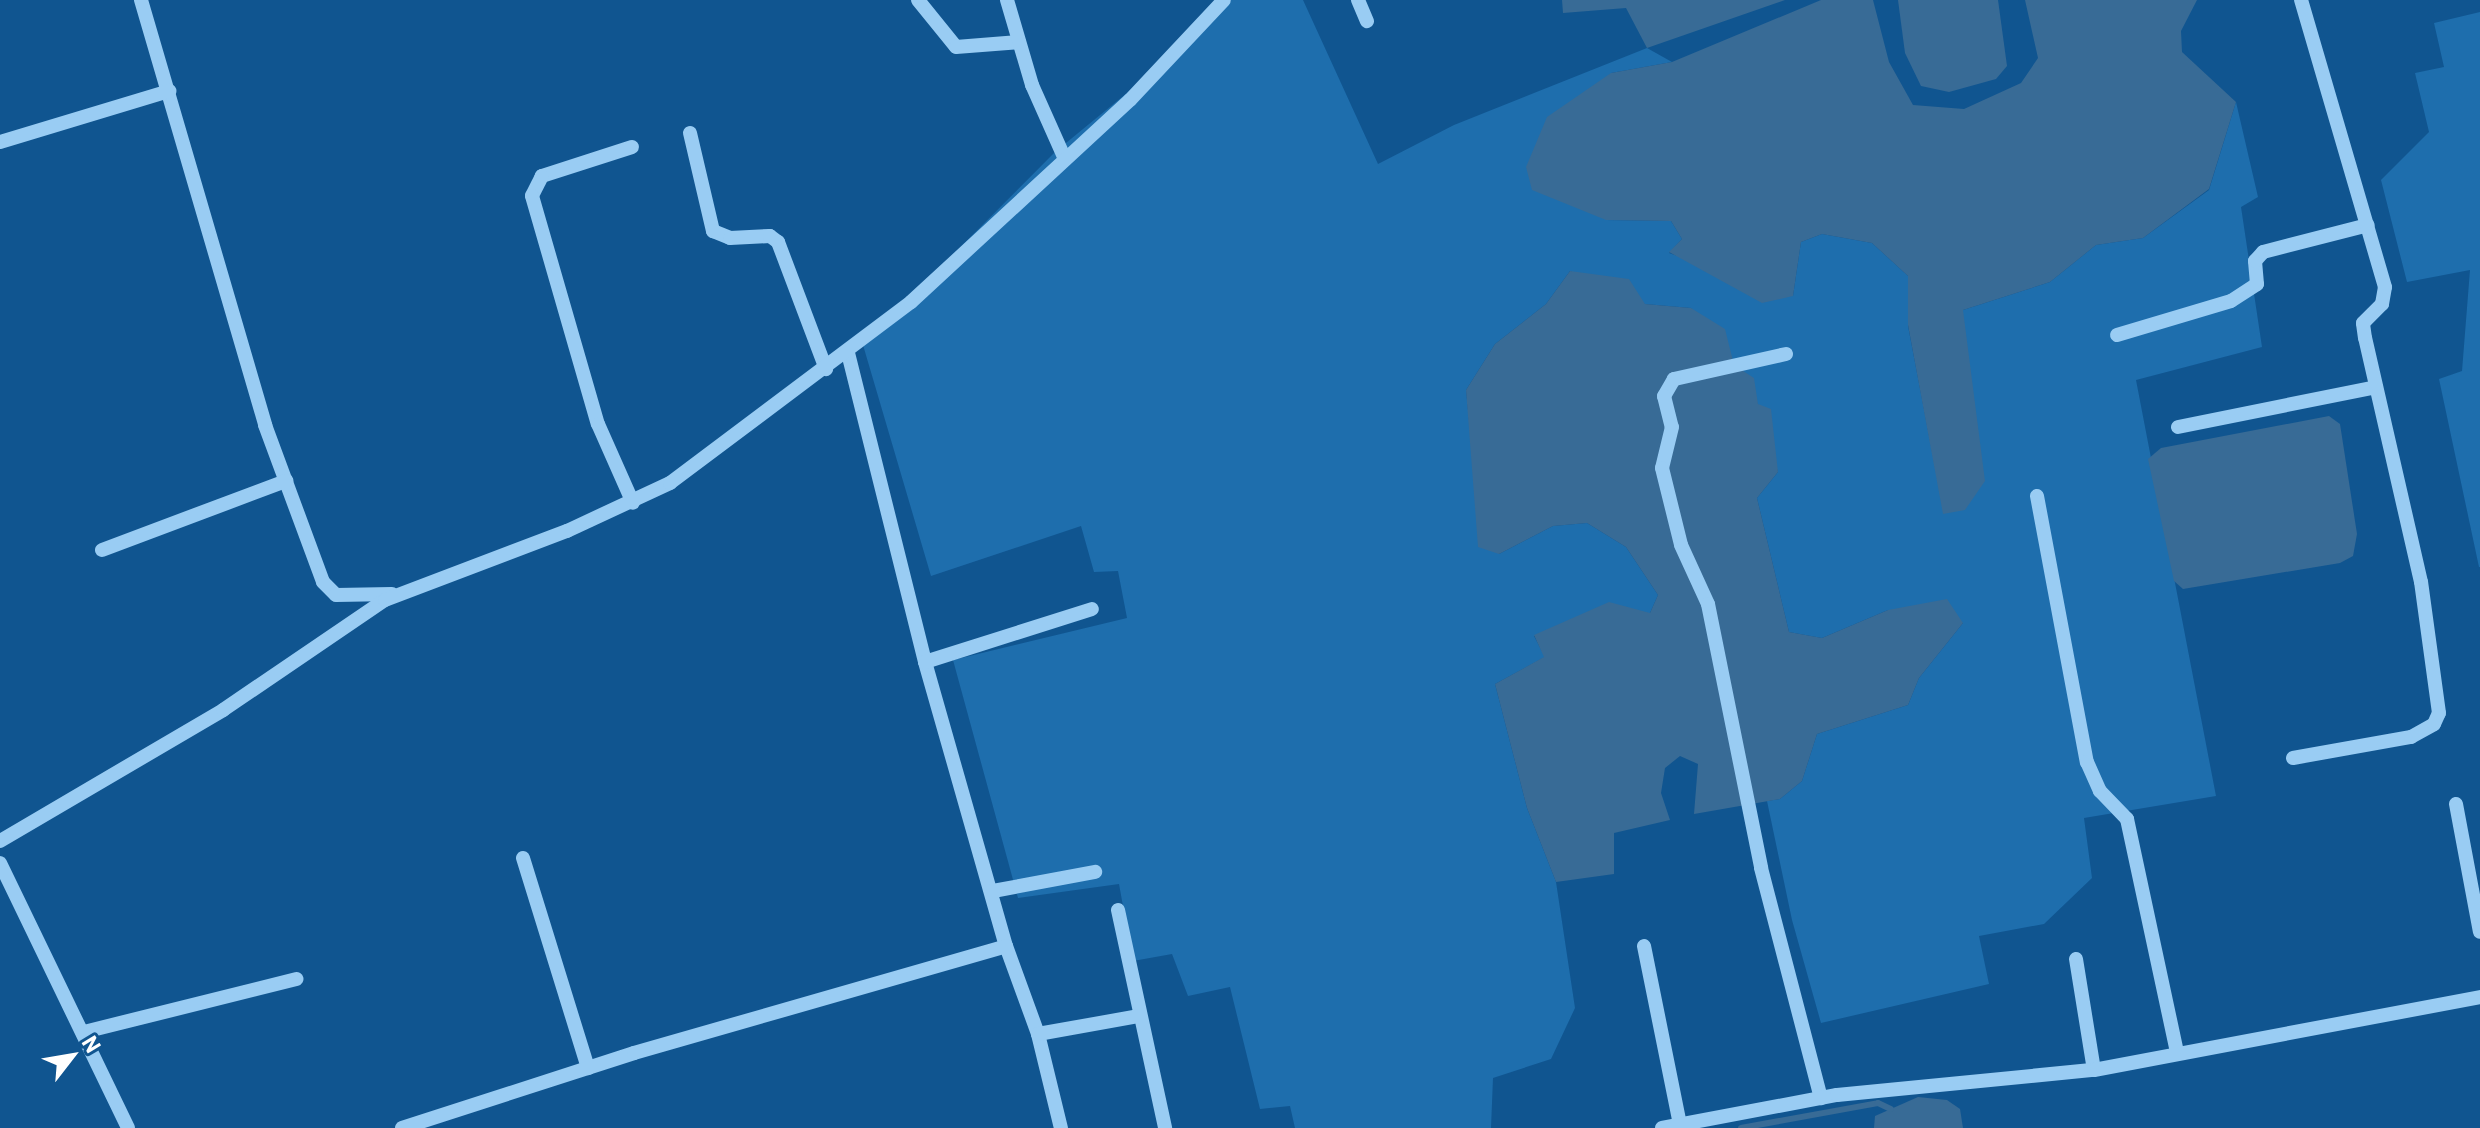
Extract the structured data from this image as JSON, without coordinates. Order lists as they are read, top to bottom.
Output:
{
  "north": "top right"
}
